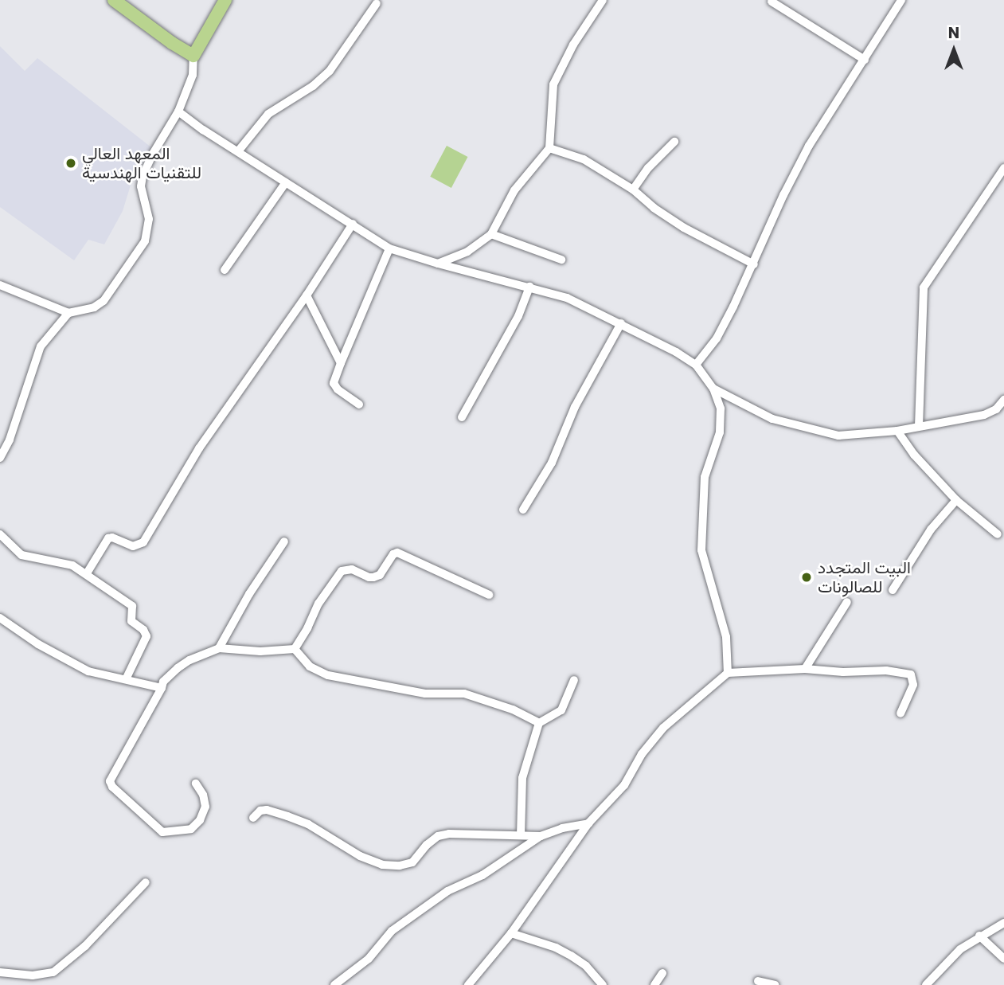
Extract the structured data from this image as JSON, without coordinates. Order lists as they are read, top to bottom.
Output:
{
  "places": ["المعهد العالي للتقنيات الهندسية", "البيت المتجدد للصالونات"],
  "north": "top"
}
